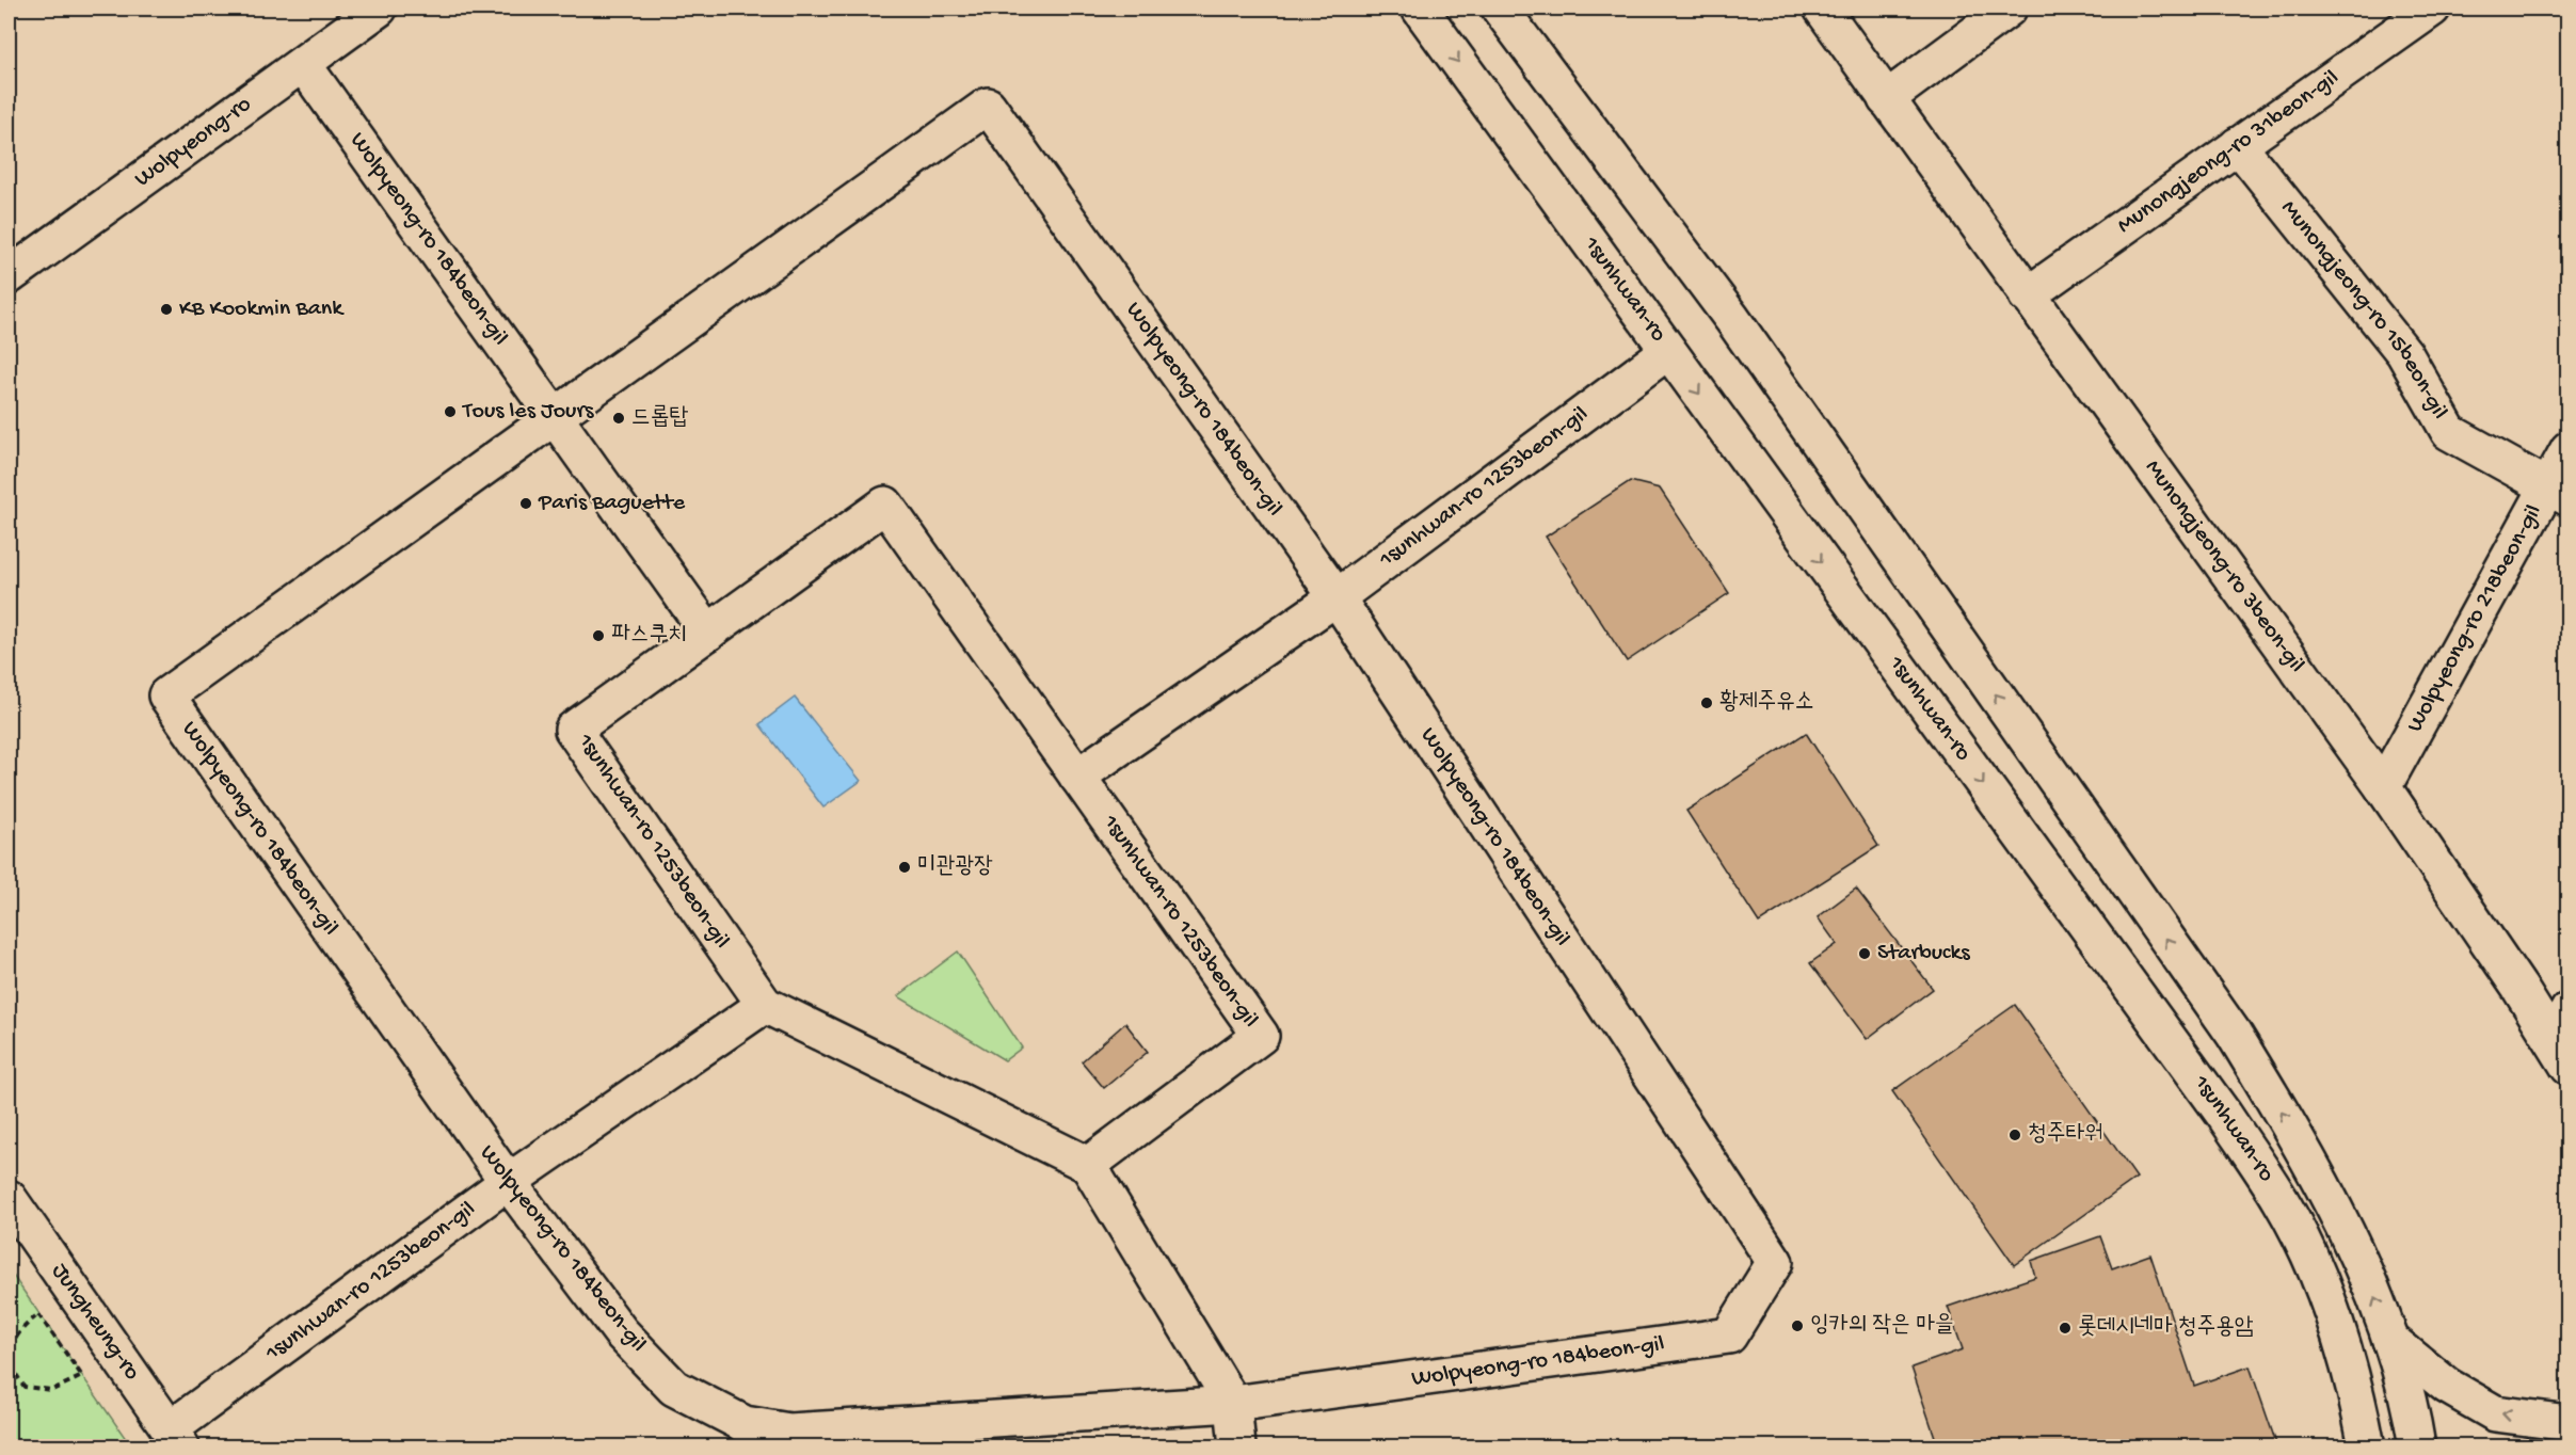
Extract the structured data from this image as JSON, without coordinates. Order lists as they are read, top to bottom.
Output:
{
  "streets": {
    "street": [
      "Wolpyeong-ro",
      "Munongjeong-ro 31beon-gil",
      "Wolpyeong-ro 184beon-gil",
      "1sunhwan-ro",
      "Munongjeong-ro 15beon-gil",
      "1sunhwan-ro 1253beon-gil",
      "Munongjeong-ro 3beon-gil",
      "Wolpyeong-ro 218beon-gil",
      "Jungheung-ro"
    ]
  },
  "crossings": [
    ["Wolpyeong-ro", "Wolpyeong-ro 184beon-gil"],
    ["Munongjeong-ro 31beon-gil", "Munongjeong-ro 15beon-gil"],
    ["Munongjeong-ro 31beon-gil", "Munongjeong-ro 3beon-gil"],
    ["Wolpyeong-ro 184beon-gil", "1sunhwan-ro 1253beon-gil"],
    ["1sunhwan-ro", "1sunhwan-ro 1253beon-gil"],
    ["Munongjeong-ro 15beon-gil", "Wolpyeong-ro 218beon-gil"],
    ["1sunhwan-ro 1253beon-gil", "Jungheung-ro"],
    ["Munongjeong-ro 3beon-gil", "Wolpyeong-ro 218beon-gil"]
  ],
  "places": [
    "KB Kookmin Bank",
    "Tous les Jours",
    "드롭탑",
    "Paris Baguette",
    "파스쿠치",
    "황제주유소",
    "미관광장",
    "Starbucks",
    "청주타워",
    "잉카의 작은 마을",
    "롯데시네마 청주용암"
  ]
}
